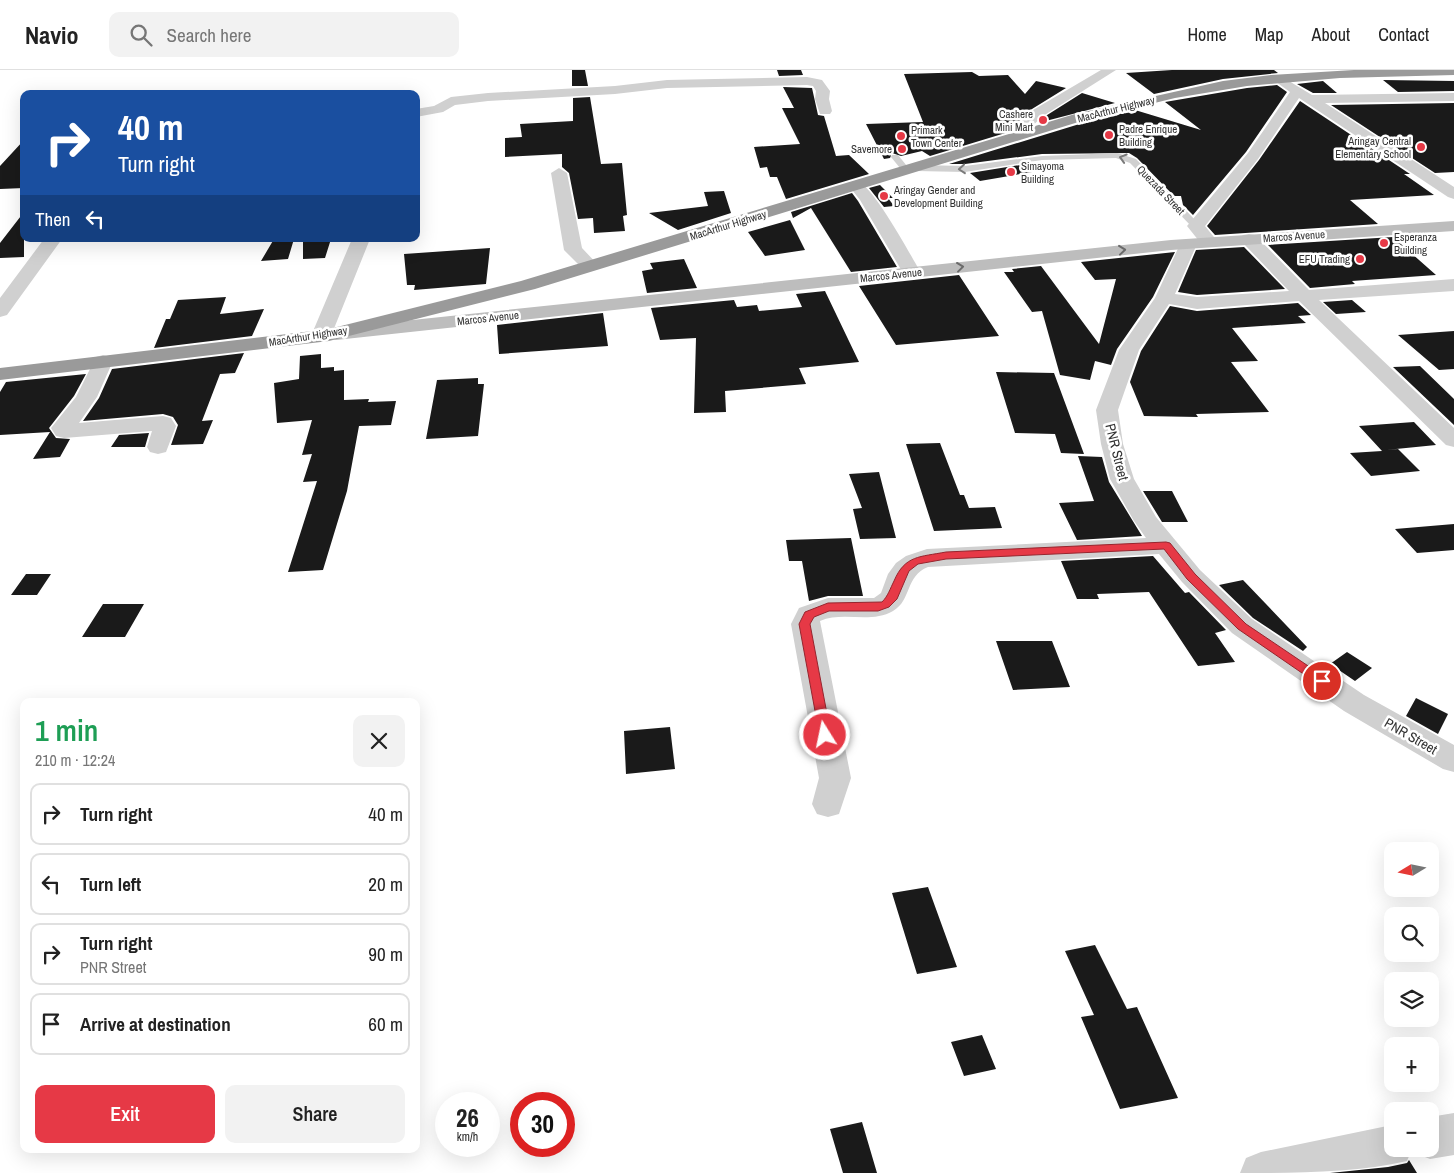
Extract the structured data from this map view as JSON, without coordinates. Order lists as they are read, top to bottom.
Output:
{
  "streets": {
    "highway": ["MacArthur Highway"],
    "street": ["Marcos Avenue", "PNR Street"],
    "lane": ["Quezada Street"]
  },
  "crossings": [
    ["MacArthur Highway", "Quezada Street"],
    ["MacArthur Highway", "Marcos Avenue"],
    ["Quezada Street", "Marcos Avenue"],
    ["Quezada Street", "PNR Street"],
    ["Marcos Avenue", "PNR Street"]
  ],
  "one_way": ["Quezada Street"],
  "places": [
    "Cashere Mini Mart",
    "Padre Enrique Building",
    "Primark Town Center",
    "Aringay Central Elementary School",
    "Savemore",
    "Simayoma Building",
    "Aringay Gender and Development Building",
    "Esperanza Building",
    "EFU Trading"
  ],
  "north": "left",
  "page": {
    "header": "Navio",
    "search": "Search here",
    "nav": [
      "Home",
      "Map",
      "About",
      "Contact"
    ],
    "turn": ["40 m", "Turn right"],
    "then": "Then",
    "heading": ["1 min", "210 m · 12:24"],
    "list": [
      {
        "name": "Turn right",
        "value": "40 m"
      },
      {
        "name": "Turn left",
        "value": "20 m"
      },
      {
        "name": "Turn right",
        "note": "PNR Street",
        "value": "90 m"
      },
      {
        "name": "Arrive at destination",
        "value": "60 m"
      }
    ],
    "map_buttons": ["+", "−"],
    "buttons": ["Exit", "Share"],
    "speed": "26 km/h",
    "limit": "30"
  }
}
